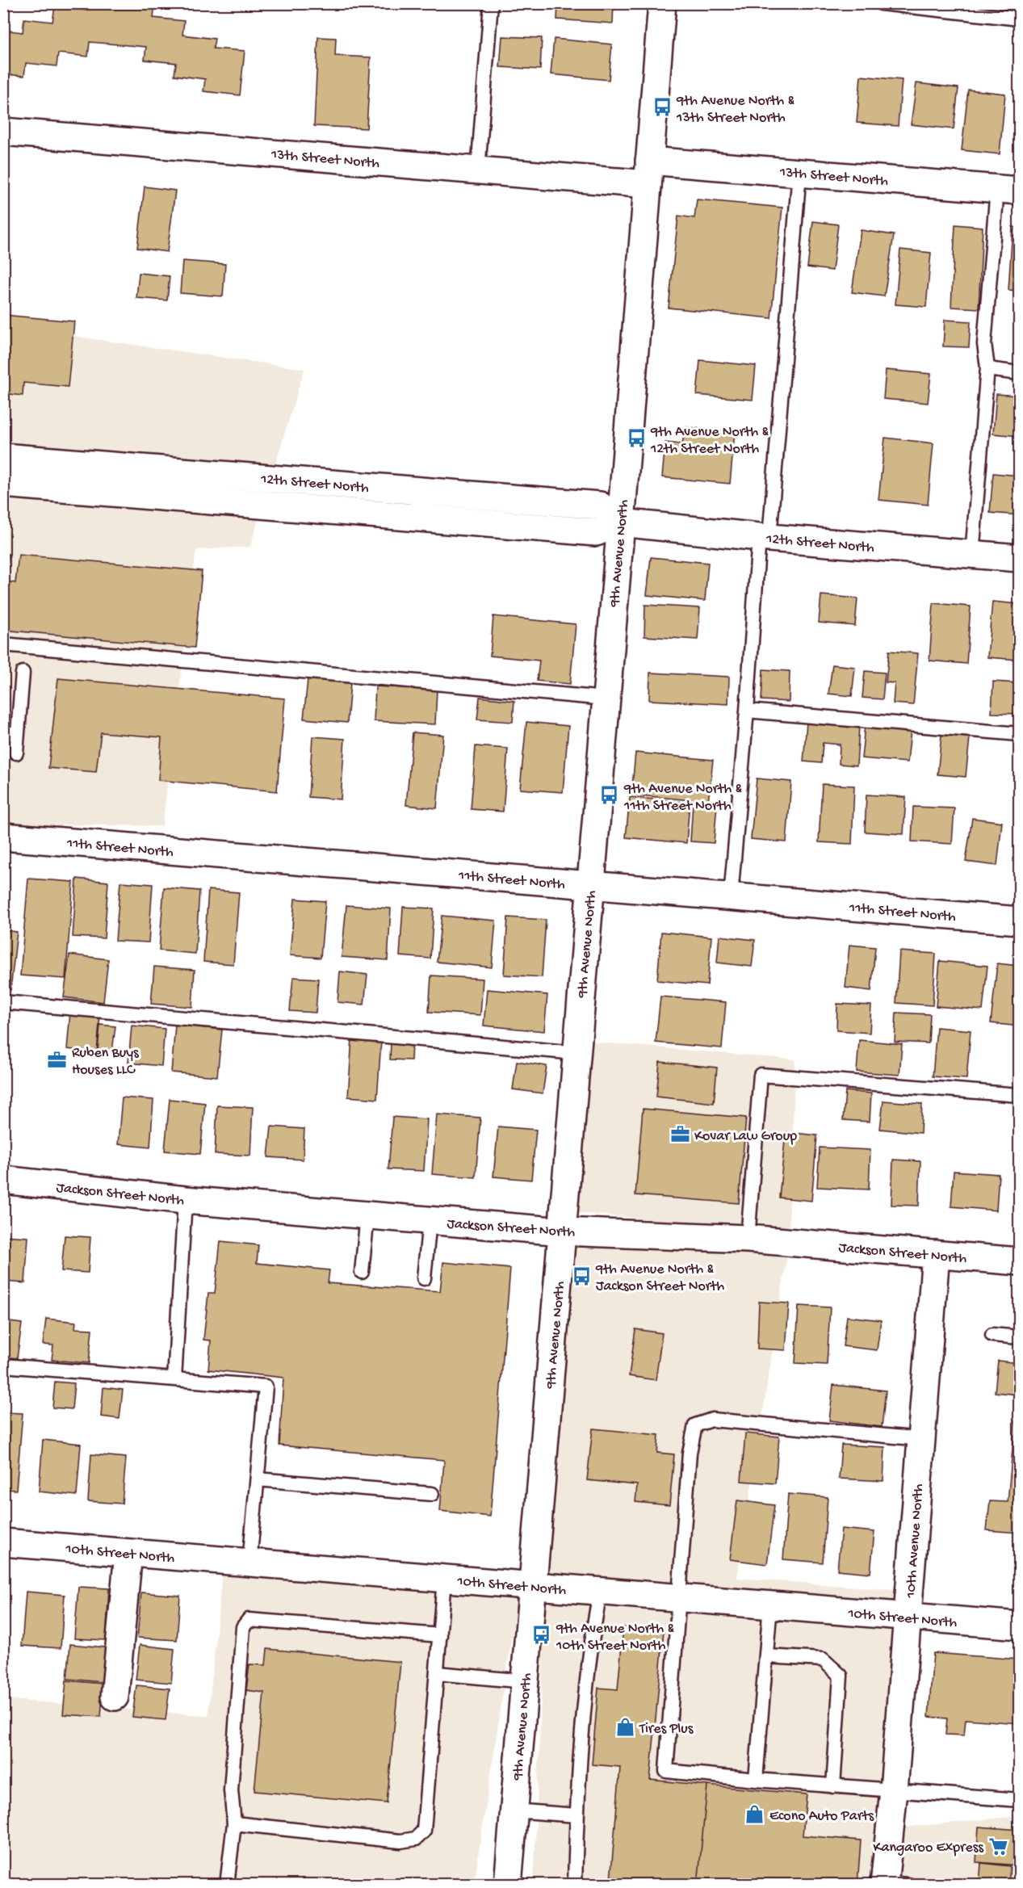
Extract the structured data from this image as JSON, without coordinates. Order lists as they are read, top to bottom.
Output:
{
  "streets": {
    "street": [
      "13th Street North",
      "12th Street North",
      "9th Avenue North",
      "11th Street North",
      "Jackson Street North",
      "10th Avenue North",
      "10th Street North"
    ]
  },
  "crossings": [
    ["13th Street North", "9th Avenue North"],
    ["12th Street North", "9th Avenue North"],
    ["9th Avenue North", "11th Street North"],
    ["9th Avenue North", "Jackson Street North"],
    ["9th Avenue North", "10th Street North"],
    ["Jackson Street North", "10th Avenue North"],
    ["10th Avenue North", "10th Street North"]
  ],
  "places": {
    "bus stop": [
      "9th Avenue North & 13th Street North",
      "9th Avenue North & 12th Street North",
      "9th Avenue North & 11th Street North",
      "9th Avenue North & Jackson Street North",
      "9th Avenue North & 10th Street North"
    ],
    "office": ["Ruben Buys Houses LLC", "Kovar Law Group"],
    "shop": ["Tires Plus", "Econo Auto Parts"],
    "supermarket": ["Kangaroo Express"]
  }
}
